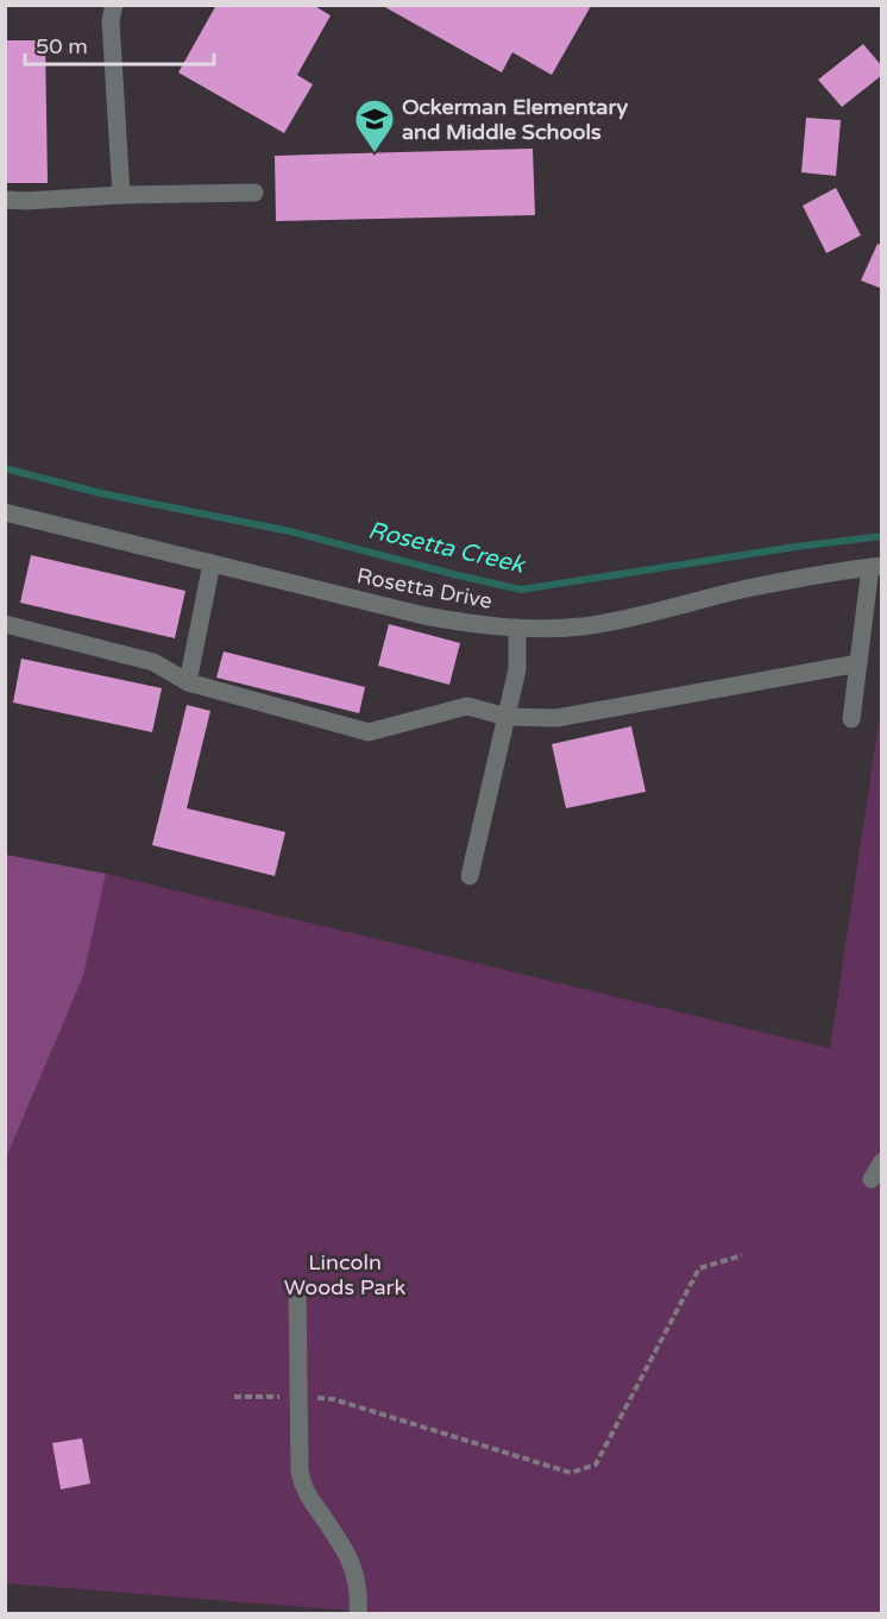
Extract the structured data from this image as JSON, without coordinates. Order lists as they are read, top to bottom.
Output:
{
  "streets": {
    "street": ["Rosetta Drive"]
  },
  "water": ["Rosetta Creek"],
  "parks": ["Lincoln Woods Park"],
  "places": {
    "school or university": ["Ockerman Elementary and Middle Schools"]
  },
  "scale_bar": "50 m"
}
